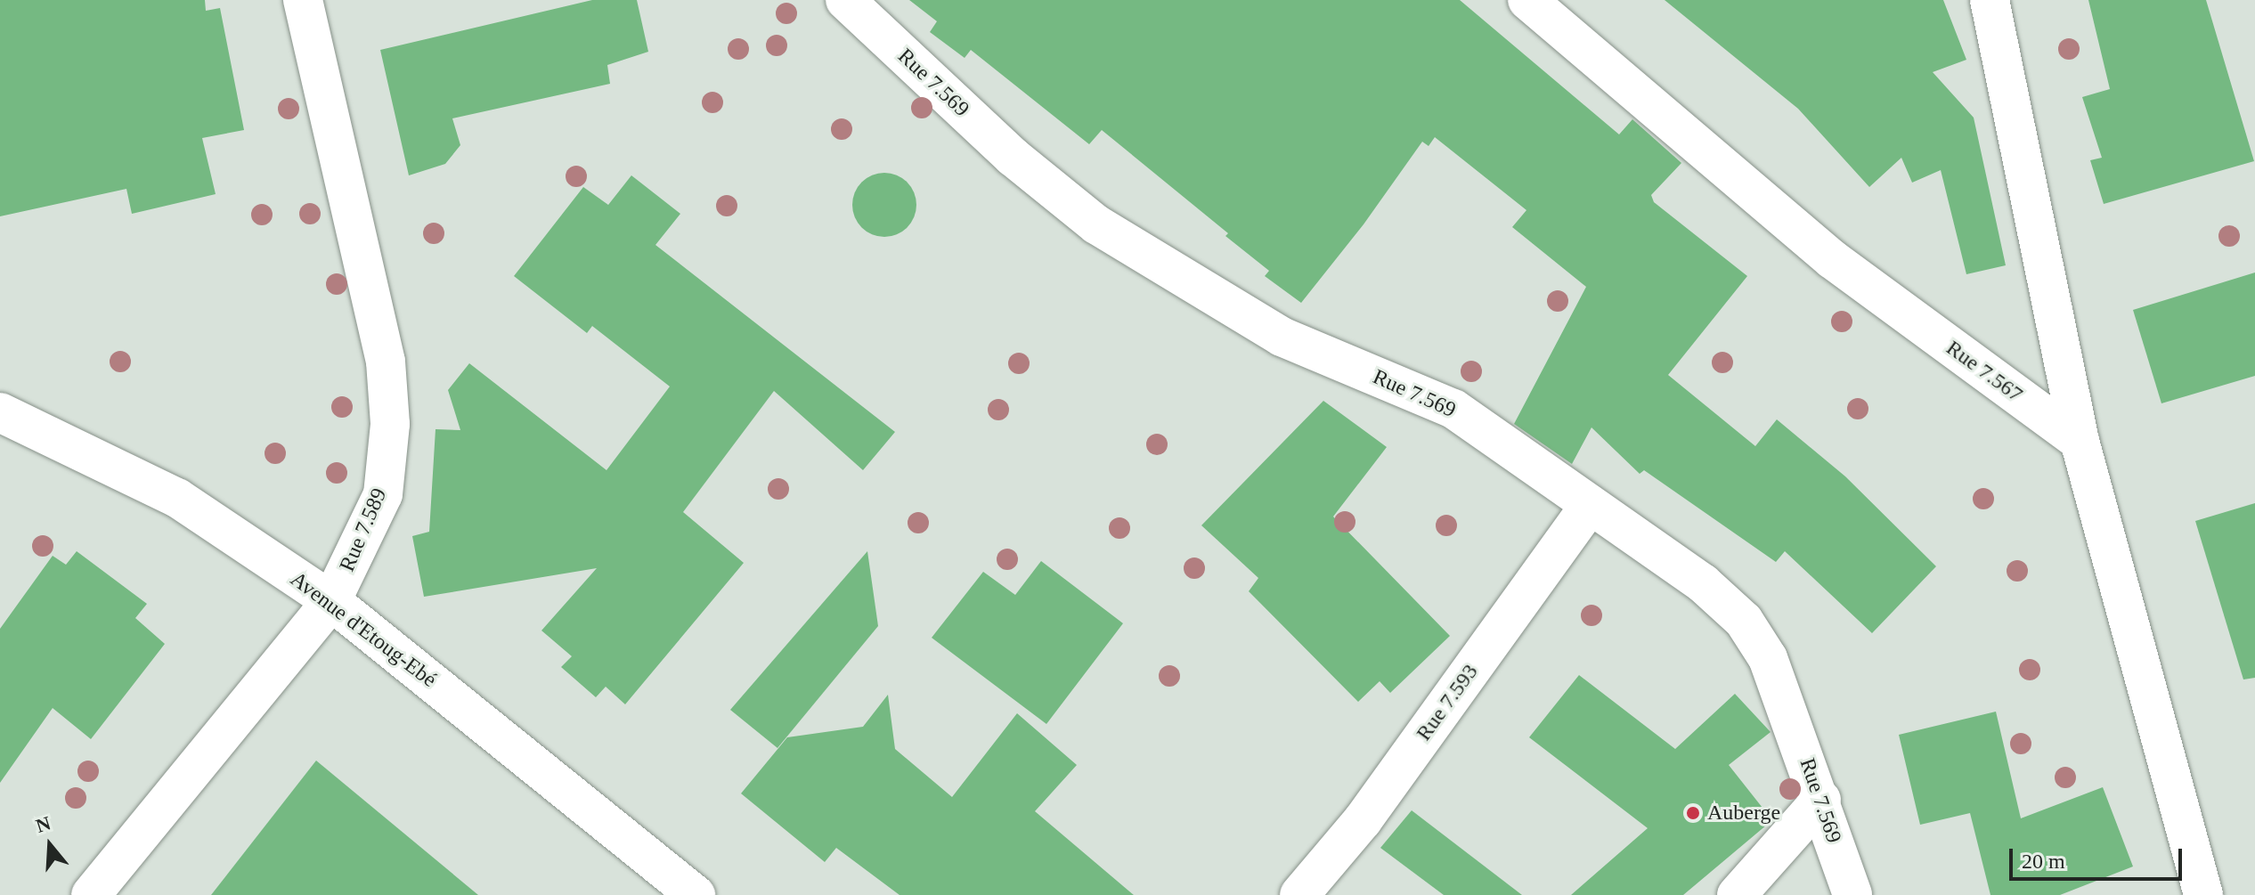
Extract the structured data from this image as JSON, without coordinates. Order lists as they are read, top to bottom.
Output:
{
  "streets": {
    "street": [
      "Rue 7.569",
      "Rue 7.567",
      "Rue 7.589",
      "Avenue d'Etoug-Ebé",
      "Rue 7.593"
    ]
  },
  "crossings": [
    ["Rue 7.569", "Rue 7.593"],
    ["Rue 7.589", "Avenue d'Etoug-Ebé"]
  ],
  "places": ["Auberge"],
  "scale_bar": "20 m",
  "north": "top"
}
